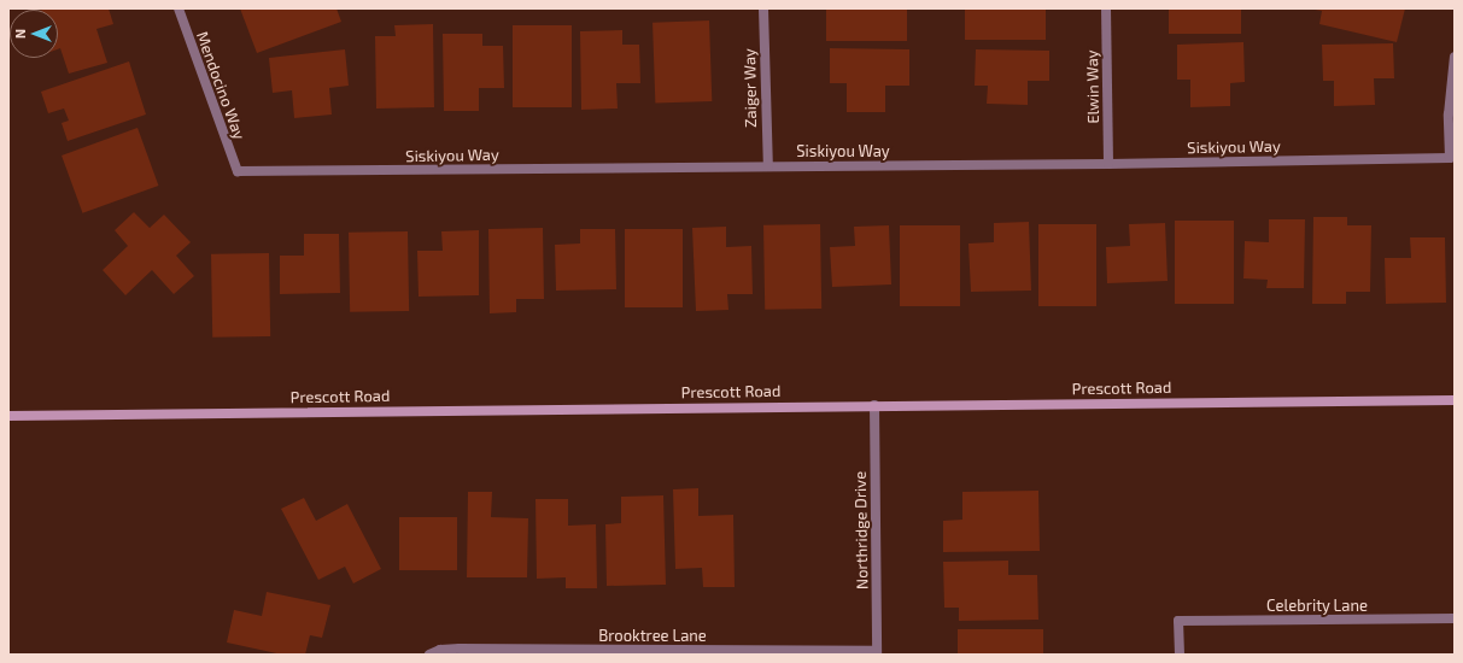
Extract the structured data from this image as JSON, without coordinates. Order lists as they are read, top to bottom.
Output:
{
  "streets": {
    "main road": ["Prescott Road"],
    "street": [
      "Mendocino Way",
      "Elwin Way",
      "Zaiger Way",
      "Siskiyou Way",
      "Northridge Drive",
      "Celebrity Lane",
      "Brooktree Lane"
    ]
  },
  "crossings": [
    ["Mendocino Way", "Siskiyou Way"],
    ["Elwin Way", "Siskiyou Way"],
    ["Zaiger Way", "Siskiyou Way"],
    ["Prescott Road", "Northridge Drive"],
    ["Northridge Drive", "Brooktree Lane"]
  ],
  "north": "left"
}
